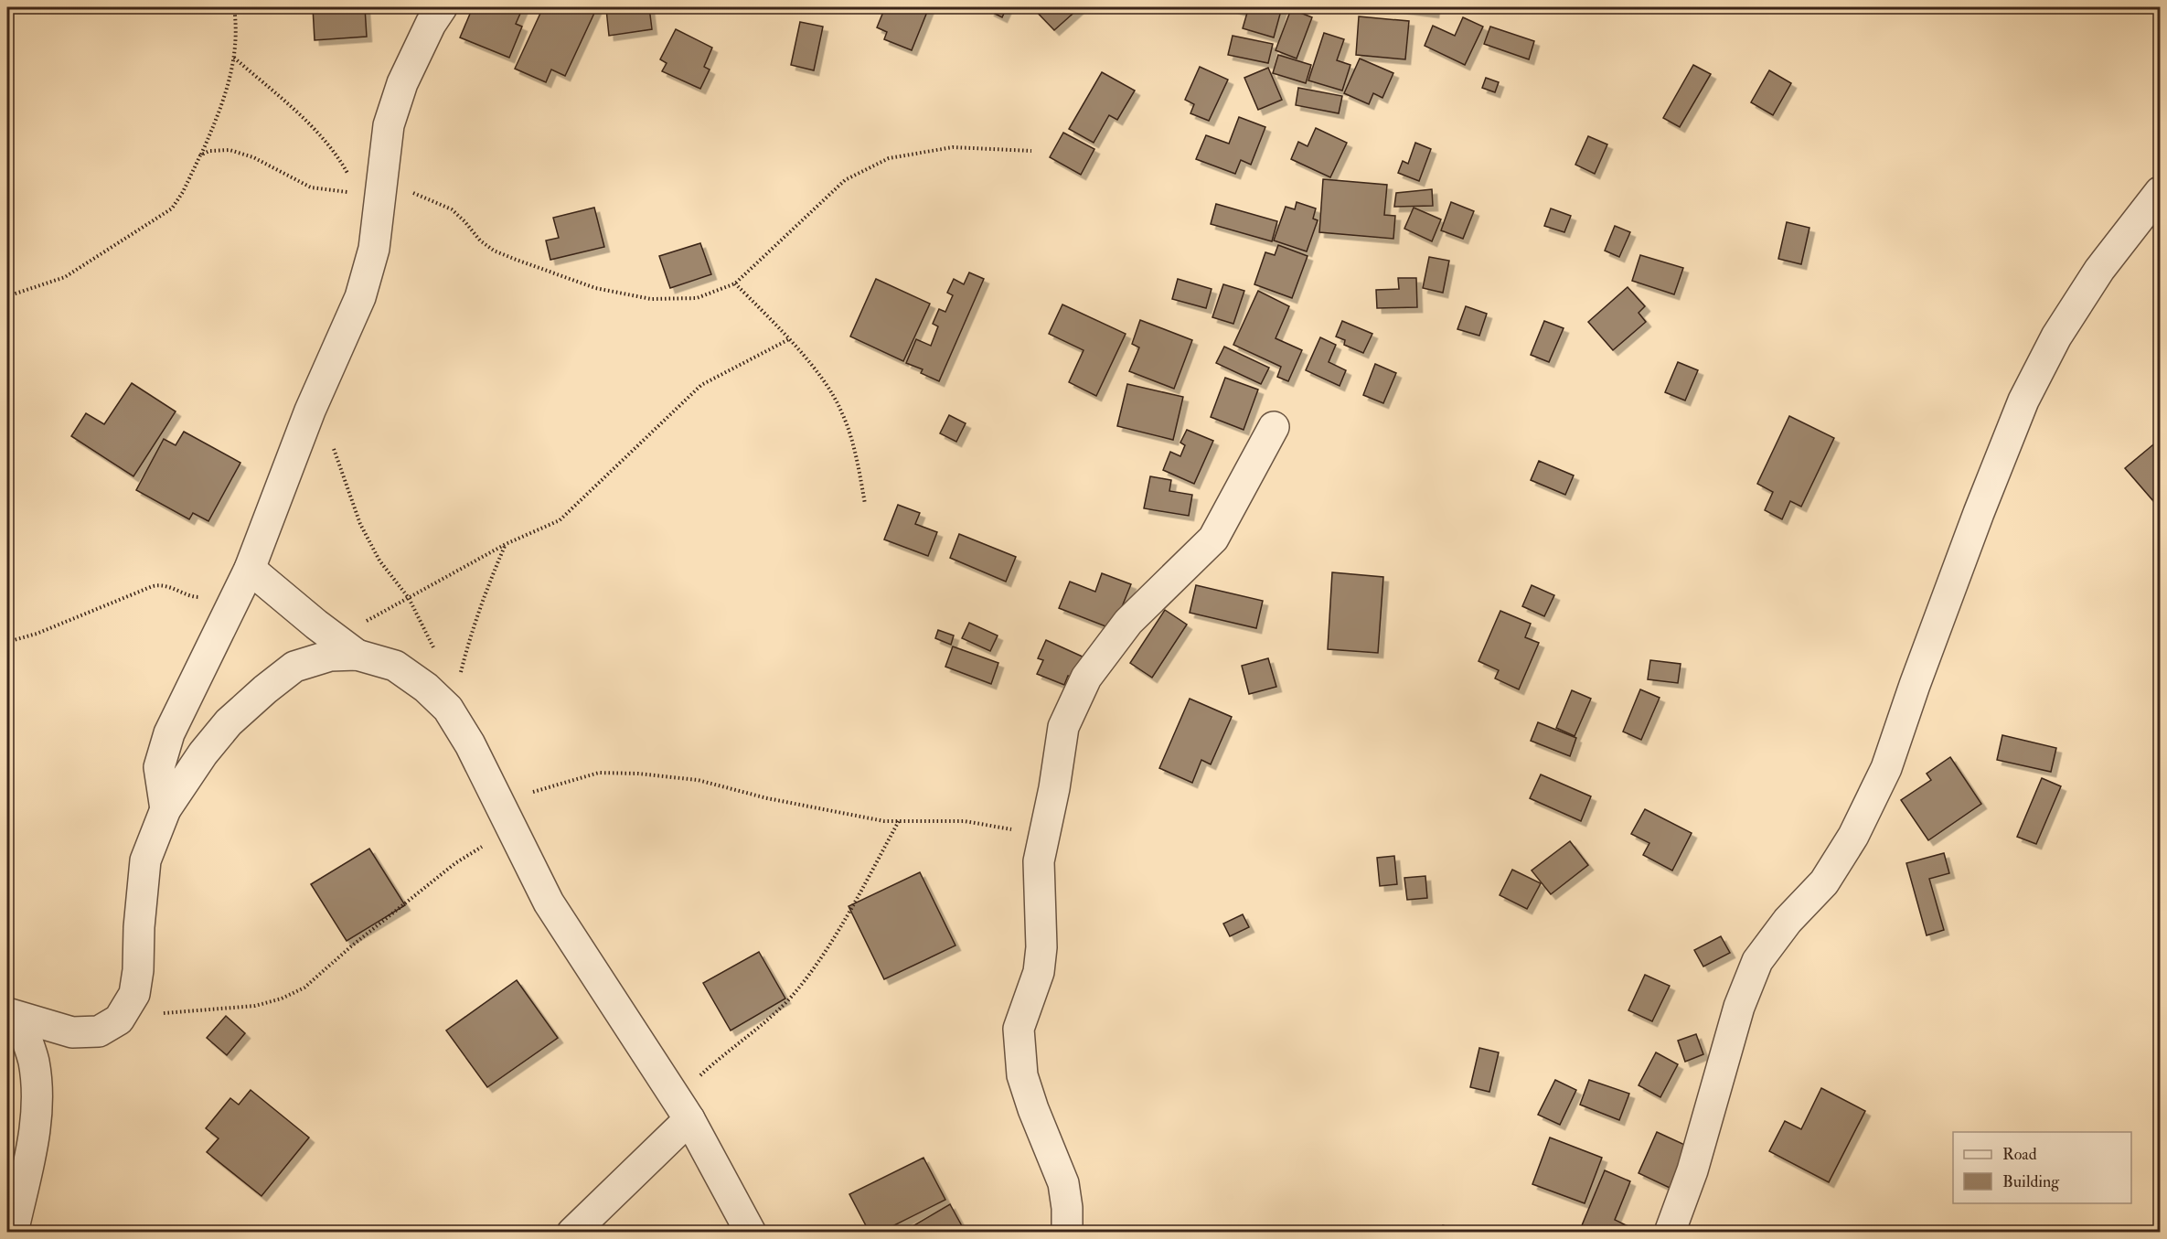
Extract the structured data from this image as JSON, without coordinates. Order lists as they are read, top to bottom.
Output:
{
  "legend": ["Road", "Building"]
}
